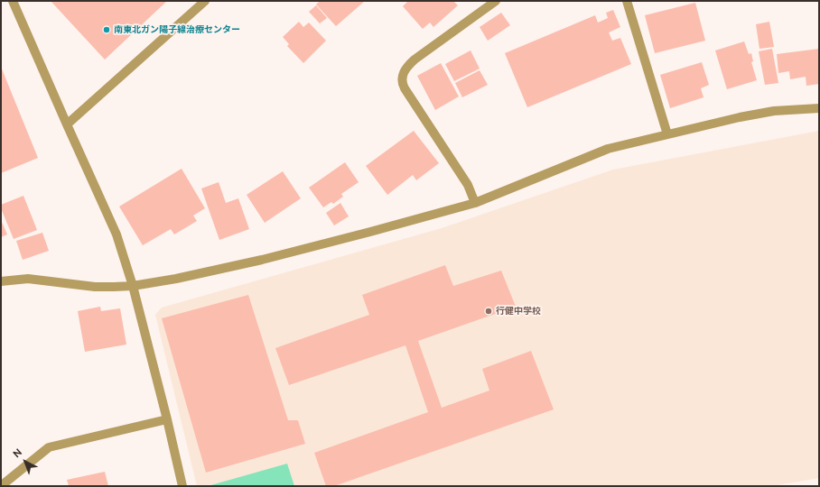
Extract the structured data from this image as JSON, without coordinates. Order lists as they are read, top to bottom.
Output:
{
  "places": ["南東北ガン陽子線治療センター", "行健中学校"],
  "north": "top left"
}
